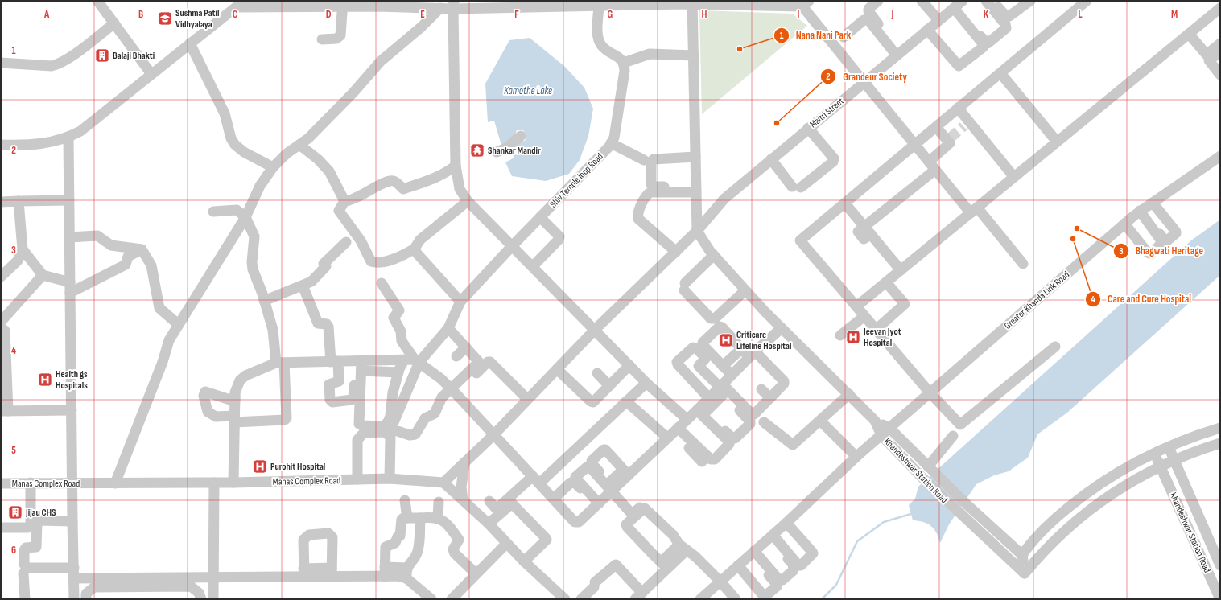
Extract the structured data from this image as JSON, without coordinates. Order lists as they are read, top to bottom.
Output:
{
  "streets": {
    "street": [
      "Maitri Street",
      "Shiv Temple loop Road",
      "Greater Khanda Link Road",
      "Khandeshwar Station Road",
      "Manas Complex Road"
    ]
  },
  "crossings": [
    ["Maitri Street", "Manas Complex Road"],
    ["Greater Khanda Link Road", "Khandeshwar Station Road"]
  ],
  "water": ["Kamothe Lake"],
  "places": {
    "school or university": ["Sushma Patil Vidhyalaya"],
    "other": [
      "Nana Nani Park",
      "Grandeur Society",
      "Bhagwati Heritage",
      "Care and Cure Hospital"
    ],
    "building": ["Balaji Bhakti", "Jijau CHS"],
    "temple": ["Shankar Mandir"],
    "hospital": [
      "Jeevan Jyot Hospital",
      "Criticare Lifeline Hospital",
      "Health gs Hospitals",
      "Purohit Hospital"
    ]
  },
  "grid": {
    "columns": [
      "A",
      "B",
      "C",
      "D",
      "E",
      "F",
      "G",
      "H",
      "I",
      "J",
      "K",
      "L",
      "M"
    ],
    "rows": [
      "1",
      "2",
      "3",
      "4",
      "5",
      "6"
    ]
  }
}
